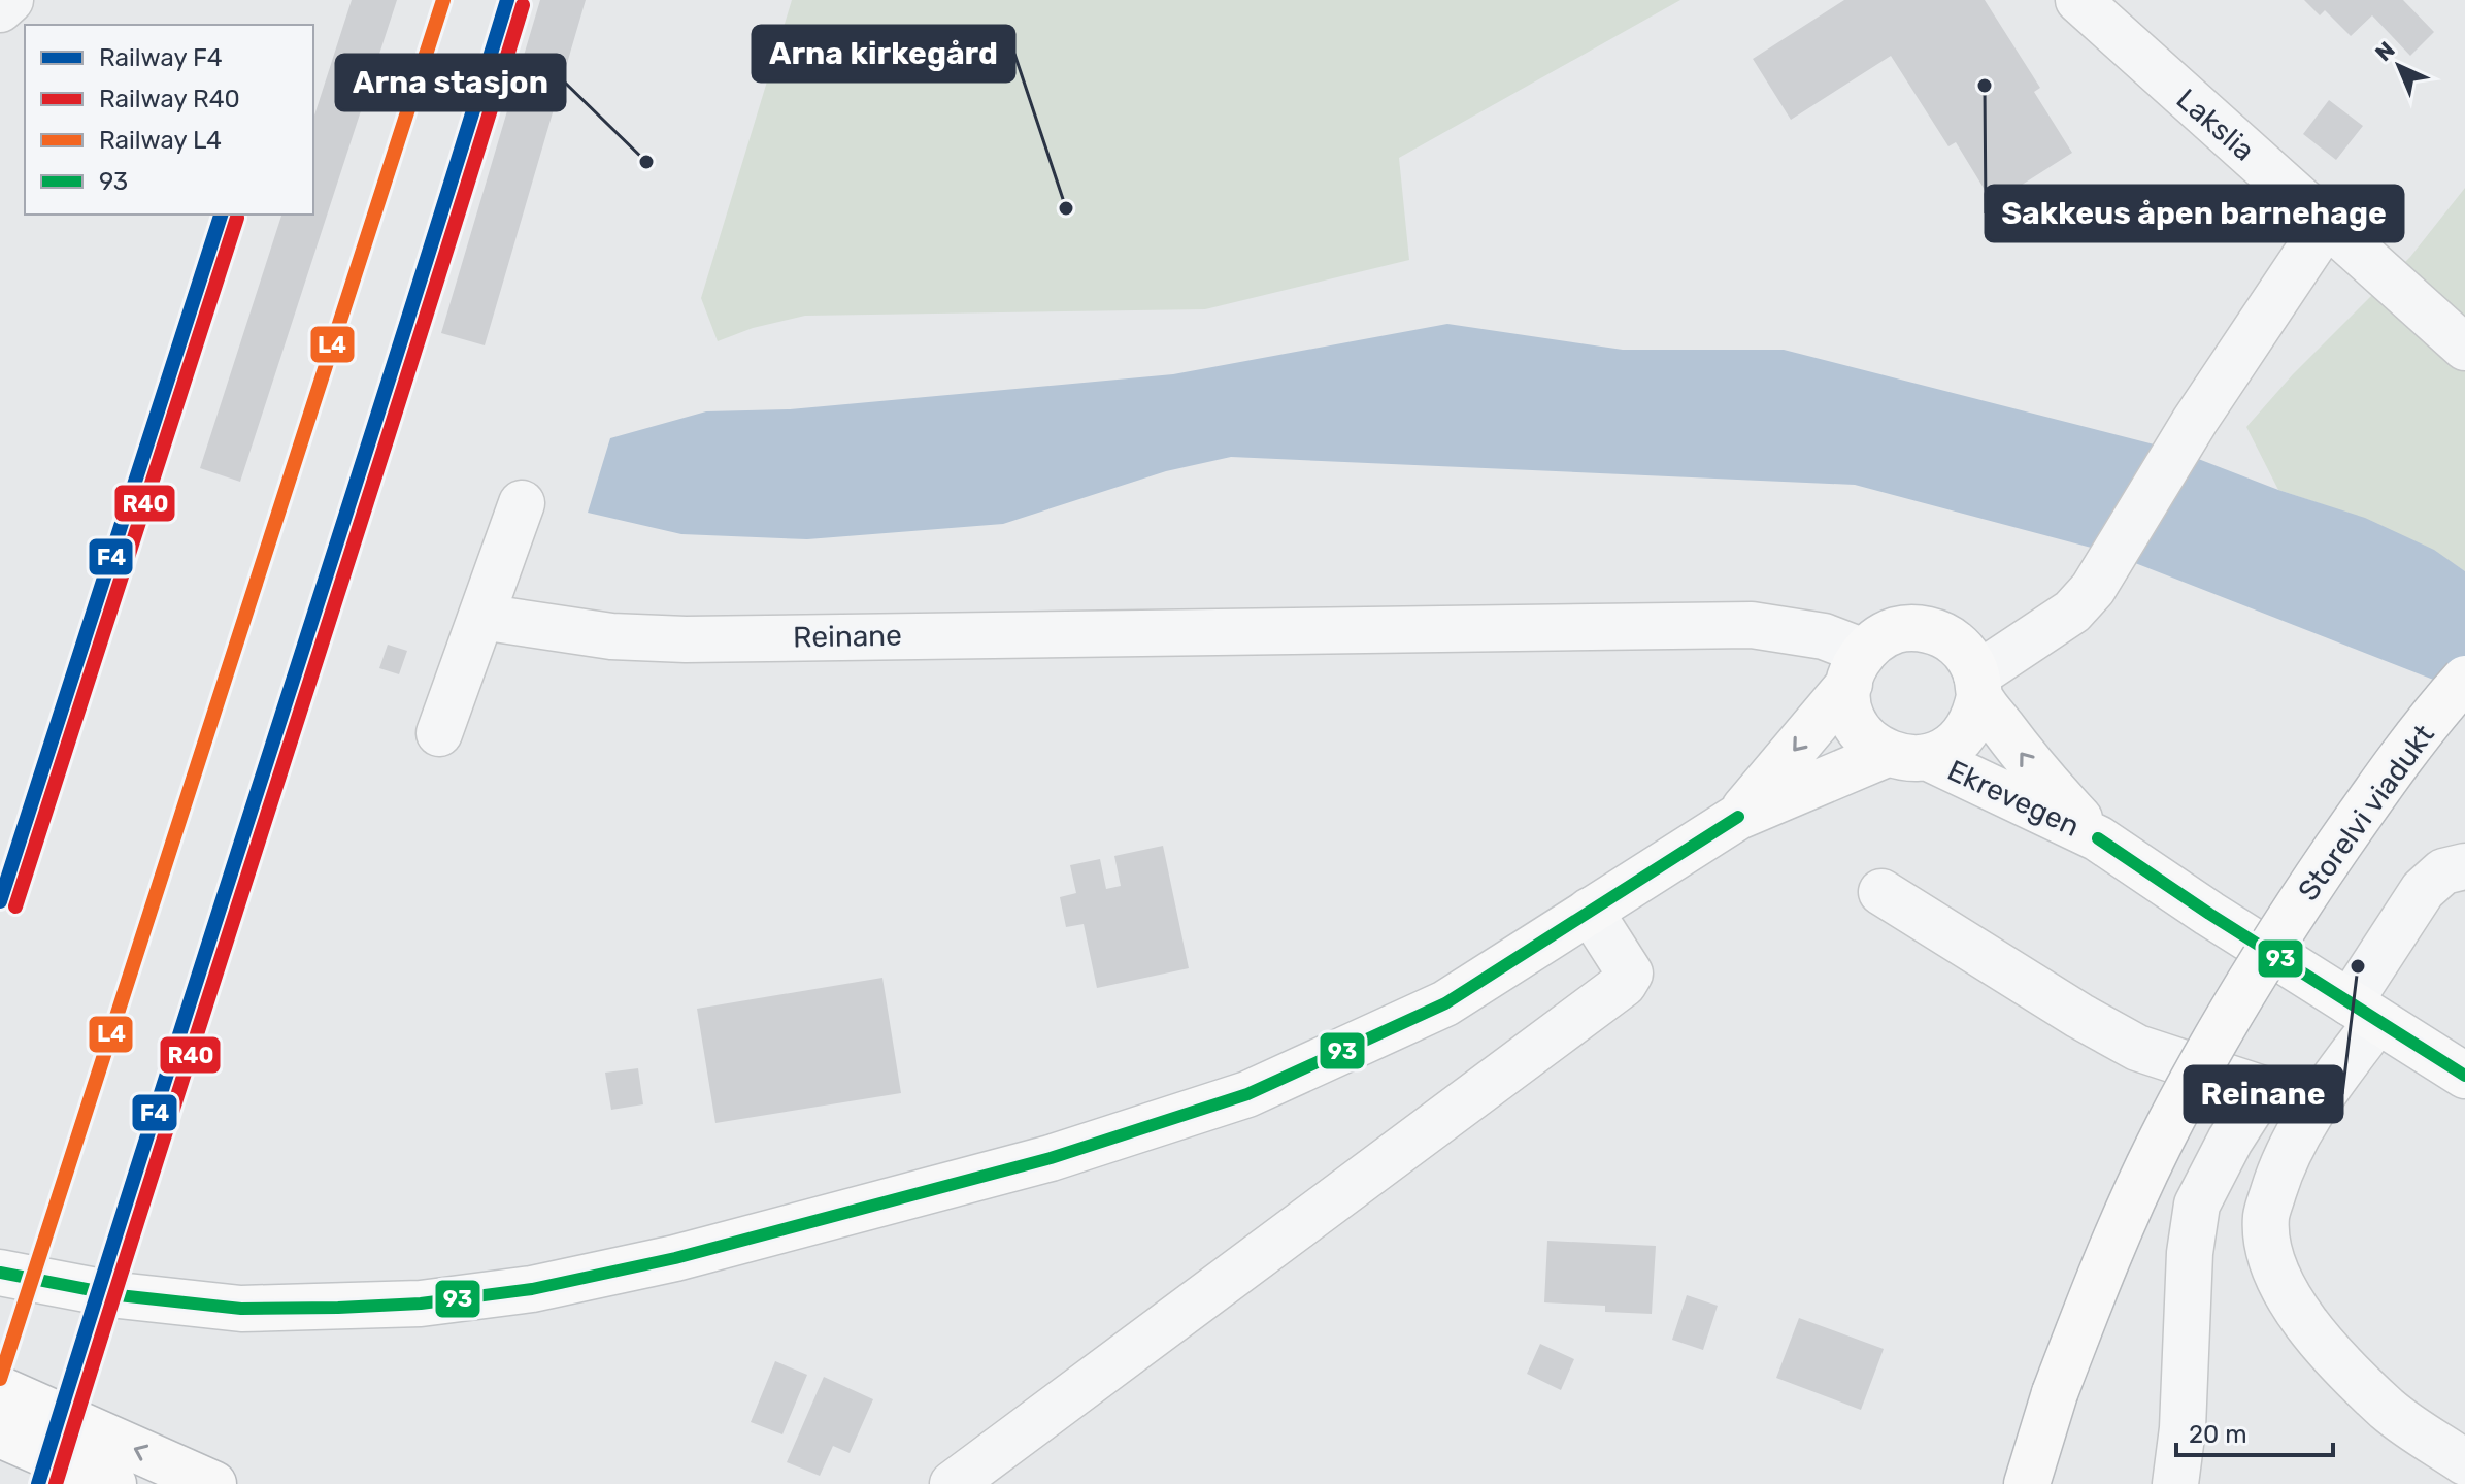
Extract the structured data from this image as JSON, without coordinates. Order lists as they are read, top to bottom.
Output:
{
  "streets": {
    "main road": ["Ekrevegen", "Storelvi viadukt"],
    "street": ["Lakslia", "Reinane"]
  },
  "crossings": [
    ["Reinane", "Ekrevegen"]
  ],
  "places": [
    "Sakkeus åpen barnehage",
    "Arna stasjon",
    "Arna kirkegård",
    "Reinane"
  ],
  "lines": [
    "rail line F4",
    "rail line L4",
    "rail line R40",
    "transit line 93"
  ],
  "legend": [
    "Railway F4",
    "Railway R40",
    "Railway L4",
    "93"
  ],
  "scale_bar": "20 m",
  "north": "top left"
}
